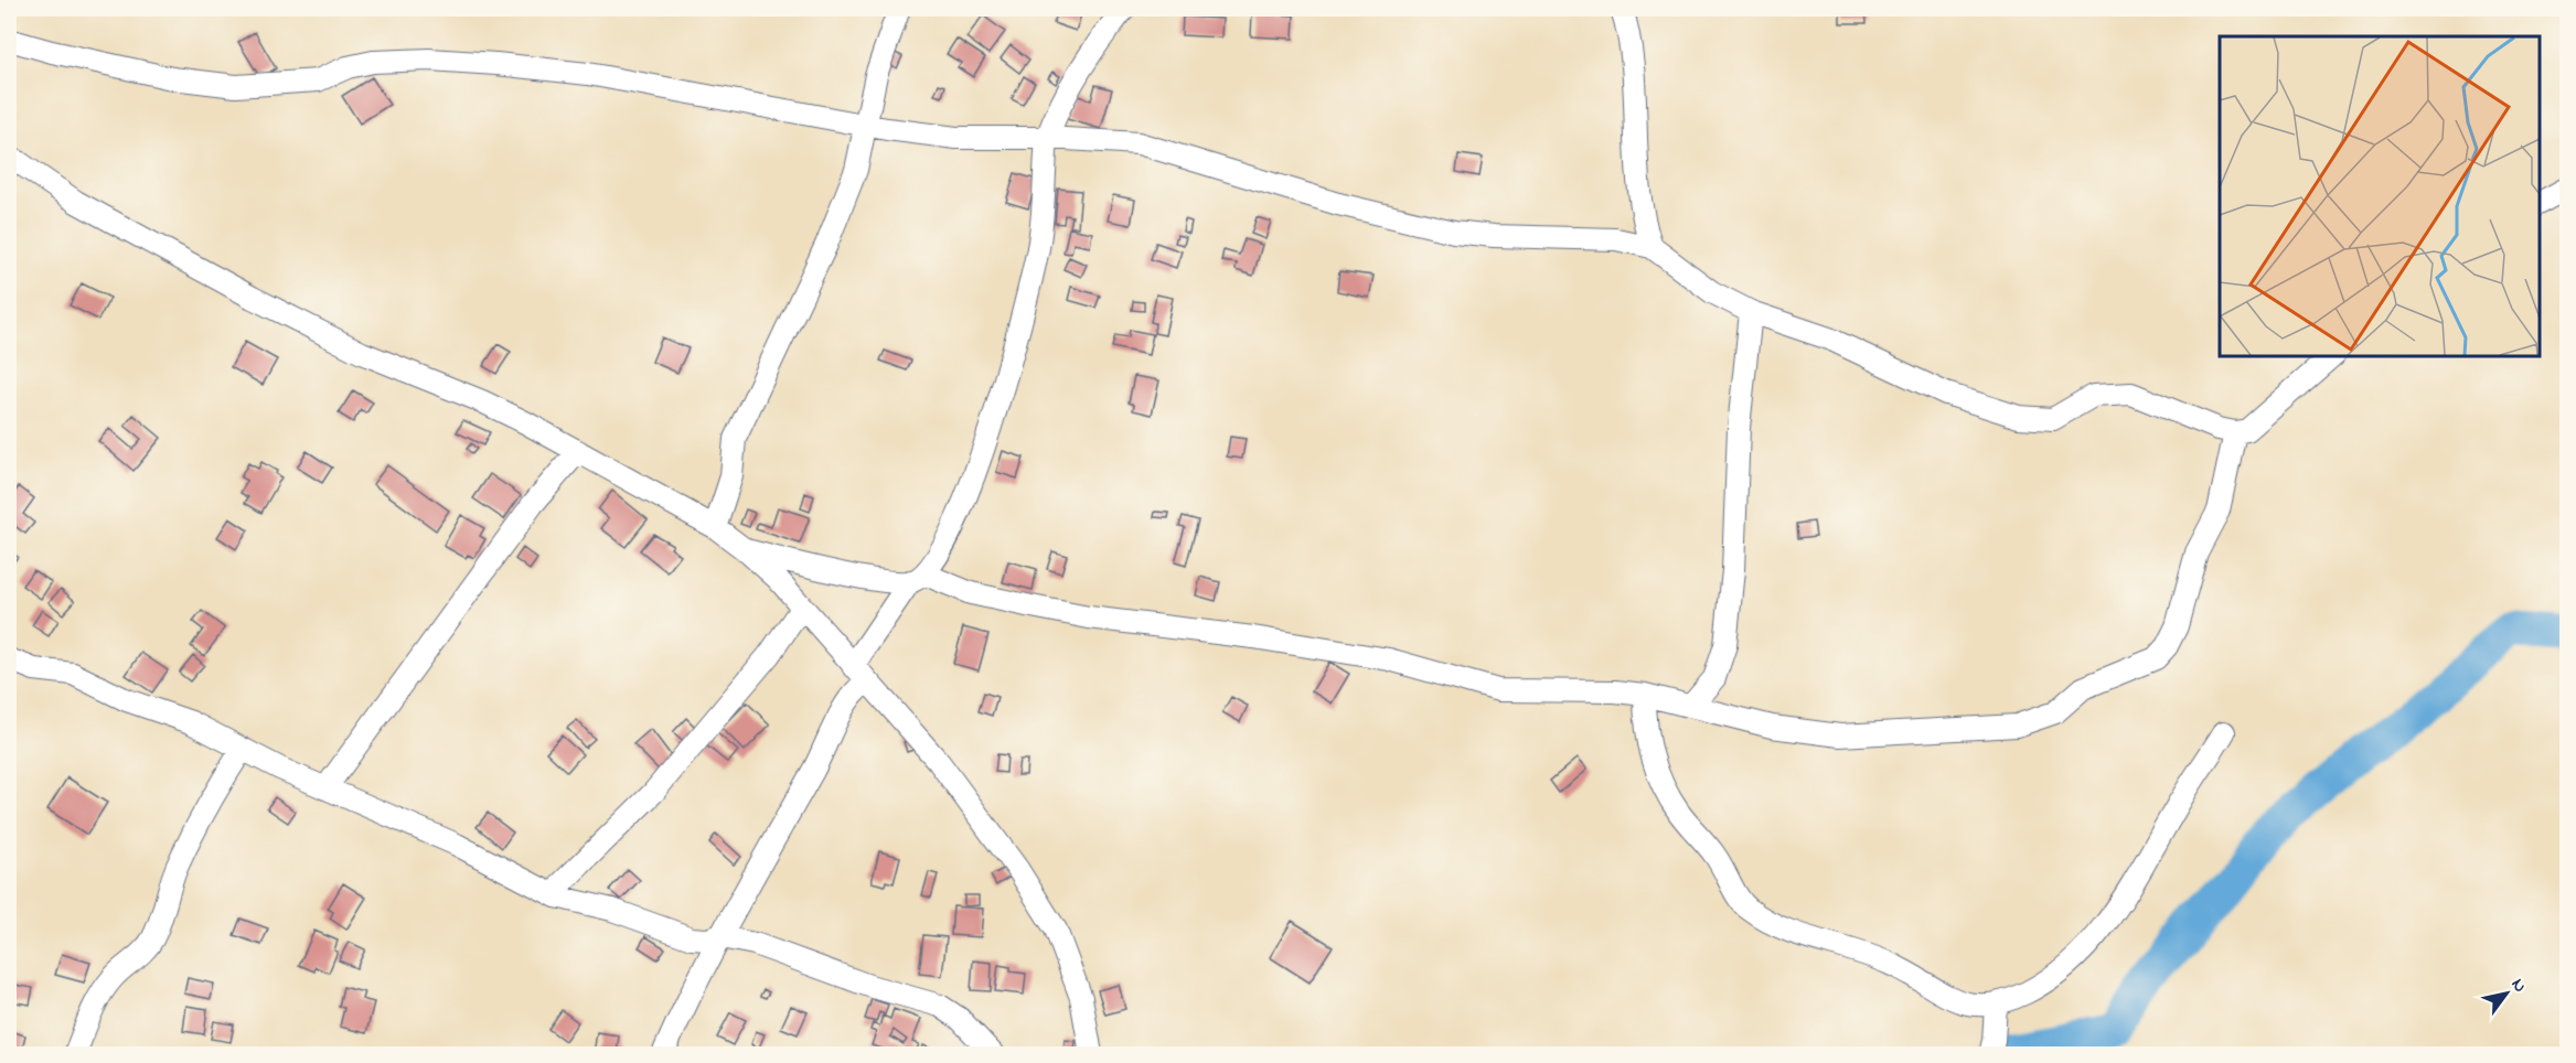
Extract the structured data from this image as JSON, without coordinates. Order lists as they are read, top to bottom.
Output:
{
  "north": "top right"
}
